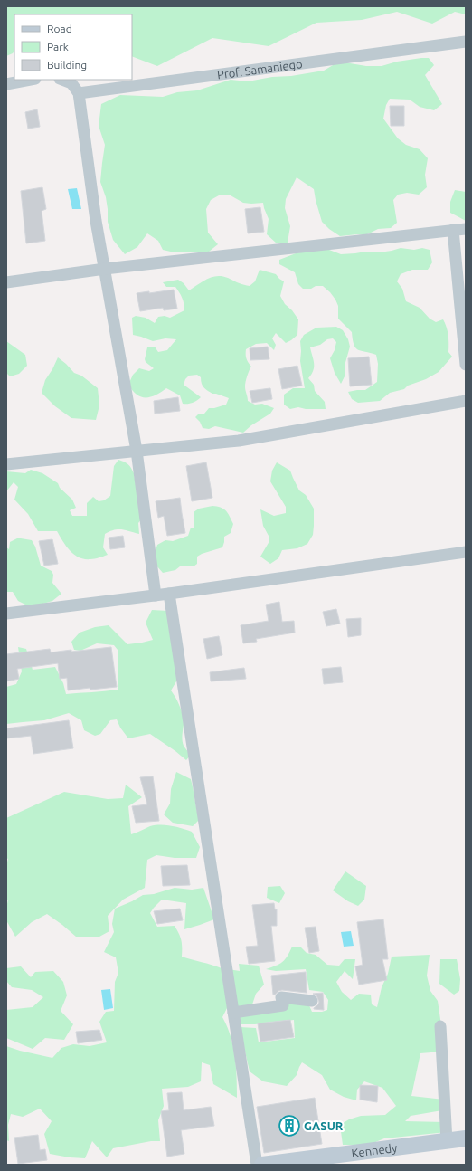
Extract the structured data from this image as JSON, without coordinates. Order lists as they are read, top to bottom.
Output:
{
  "streets": {
    "main road": ["Kennedy"],
    "street": ["Prof. Samaniego"]
  },
  "places": {
    "building": ["GASUR"]
  },
  "legend": ["Road", "Park", "Building"]
}
